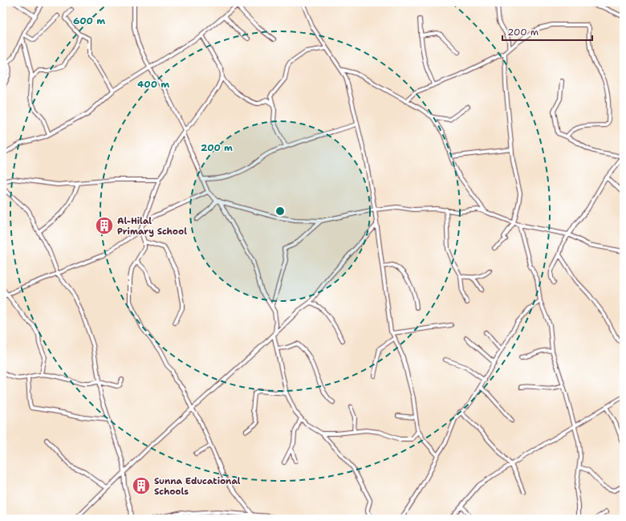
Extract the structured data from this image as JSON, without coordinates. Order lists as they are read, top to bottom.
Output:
{
  "places": {
    "building": ["Al-Hilal Primary School", "Sunna Educational Schools"]
  },
  "scale_bar": "200 m",
  "rings": ["600 m", "400 m", "200 m"]
}
